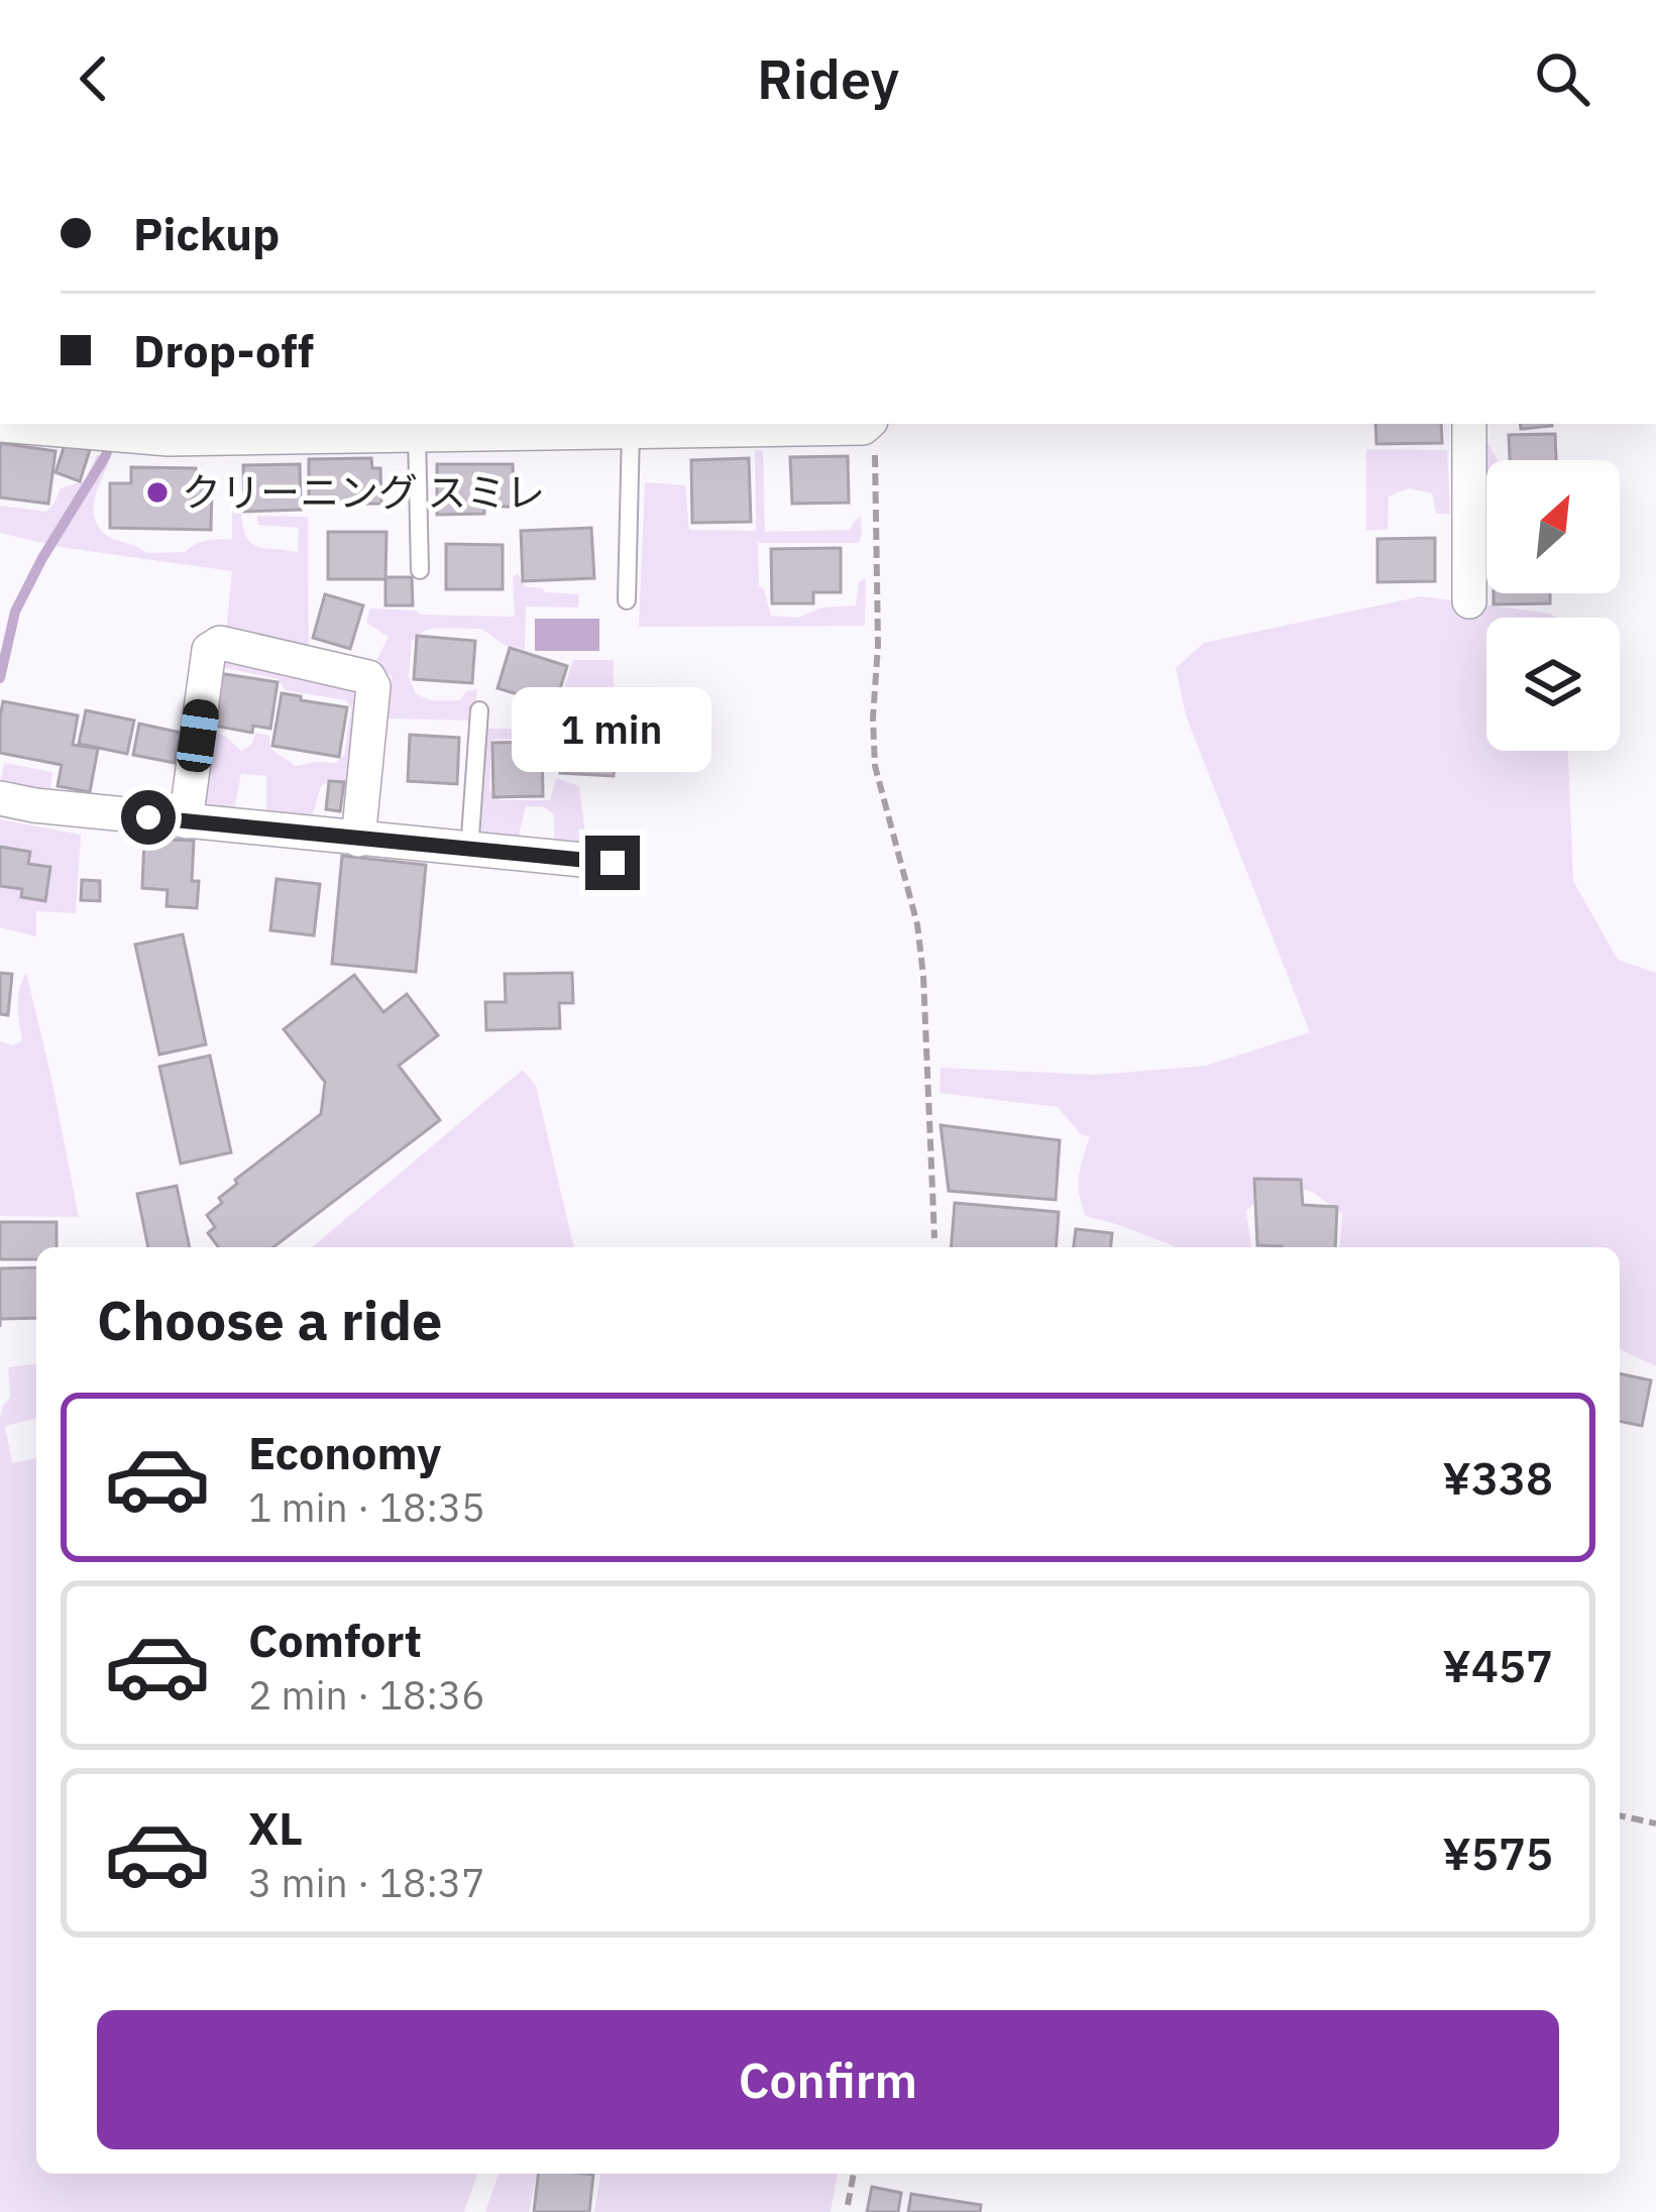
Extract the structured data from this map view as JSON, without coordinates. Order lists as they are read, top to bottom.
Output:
{
  "places": ["クリーニング スミレ"],
  "north": "top right",
  "page": {
    "header": "Ridey",
    "banner": ["Pickup", "Drop-off"],
    "bubble": "1 min",
    "heading": "Choose a ride",
    "list": [
      {
        "name": "Economy",
        "note": "1 min · 18:35",
        "value": "¥338"
      },
      {
        "name": "Comfort",
        "note": "2 min · 18:36",
        "value": "¥457"
      },
      {
        "name": "XL",
        "note": "3 min · 18:37",
        "value": "¥575"
      }
    ],
    "buttons": "Confirm"
  }
}
